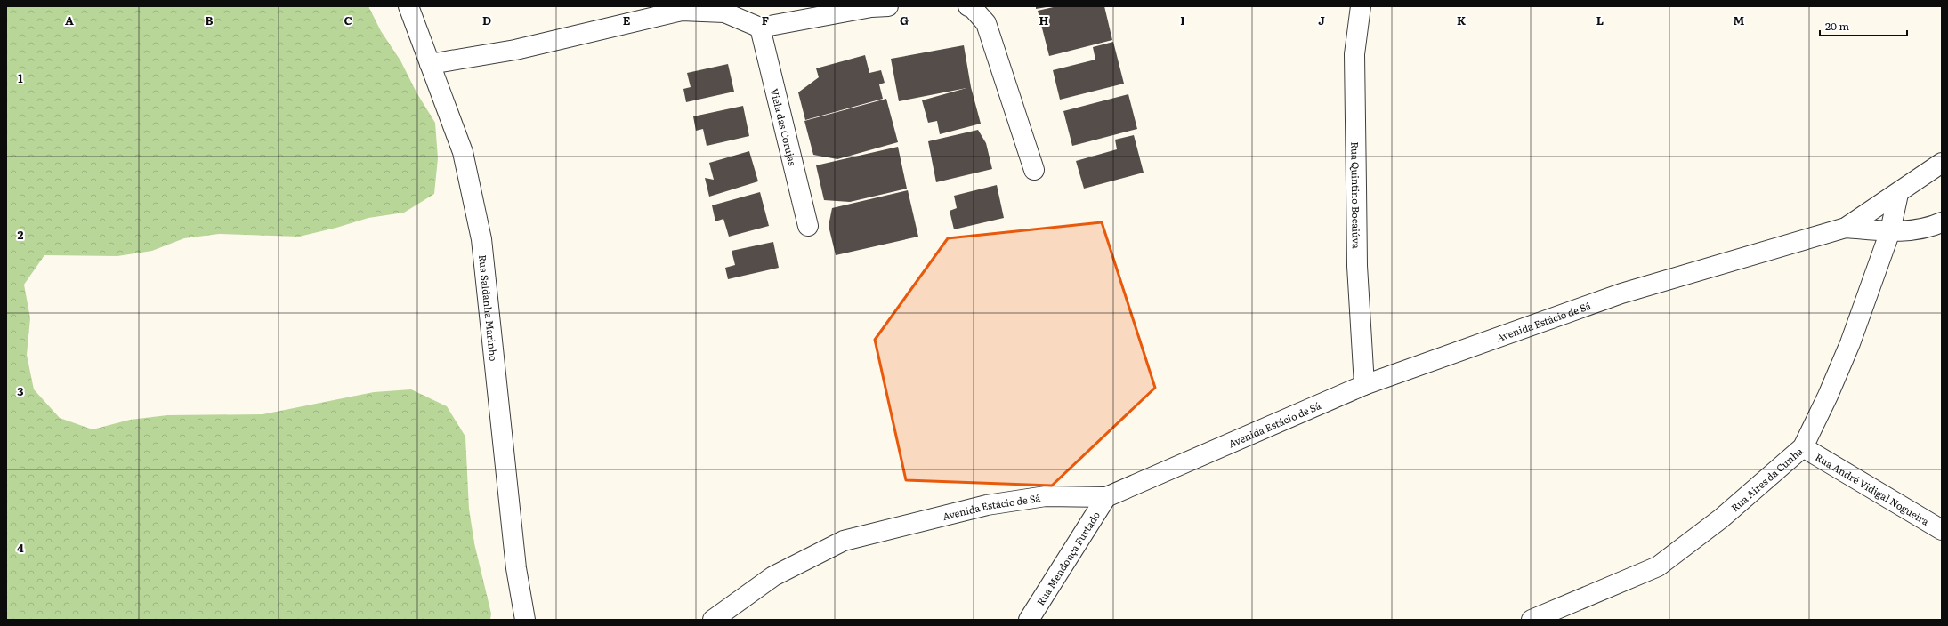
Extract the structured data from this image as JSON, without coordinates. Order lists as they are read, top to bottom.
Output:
{
  "streets": {
    "street": [
      "Viela das Corujas",
      "Rua Quintino Bocaiúva",
      "Rua Saldanha Marinho",
      "Avenida Estácio de Sá",
      "Rua Aires da Cunha",
      "Rua André Vidigal Nogueira",
      "Rua Mendonça Furtado"
    ]
  },
  "crossings": [
    ["Rua Quintino Bocaiúva", "Avenida Estácio de Sá"],
    ["Avenida Estácio de Sá", "Rua Aires da Cunha"],
    ["Avenida Estácio de Sá", "Rua Mendonça Furtado"],
    ["Rua Aires da Cunha", "Rua André Vidigal Nogueira"]
  ],
  "scale_bar": "20 m",
  "grid": {
    "columns": [
      "A",
      "B",
      "C",
      "D",
      "E",
      "F",
      "G",
      "H",
      "I",
      "J",
      "K",
      "L",
      "M"
    ],
    "rows": [
      "1",
      "2",
      "3",
      "4"
    ]
  }
}
